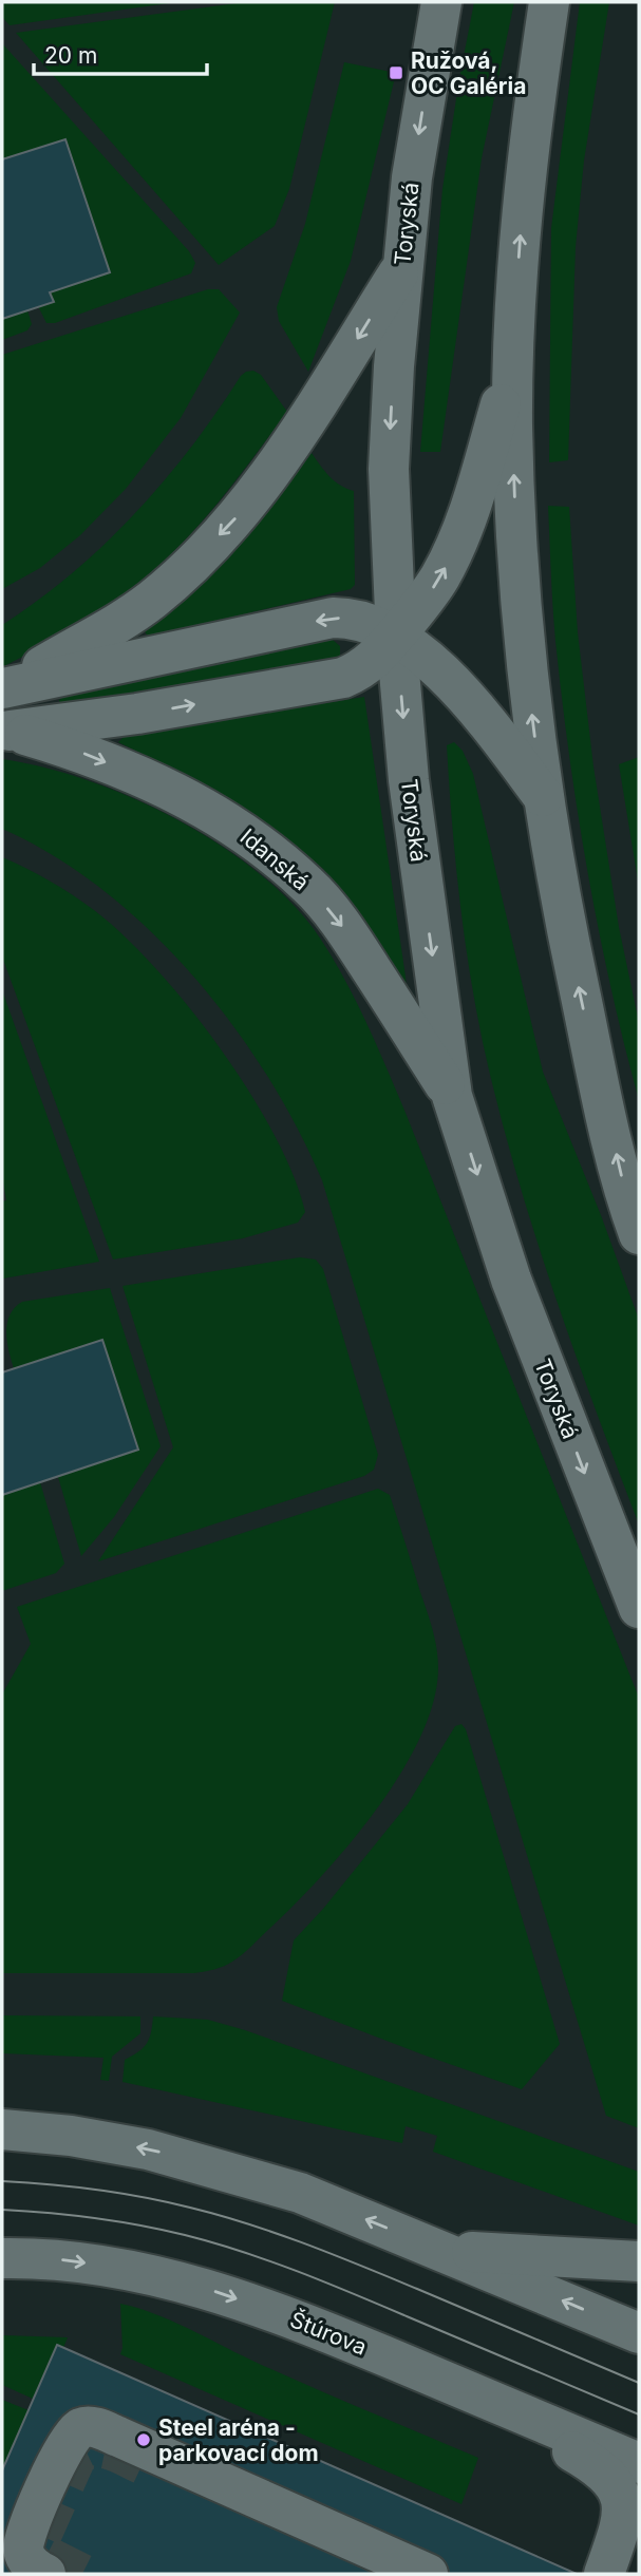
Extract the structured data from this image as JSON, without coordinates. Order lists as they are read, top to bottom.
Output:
{
  "streets": {
    "street": ["Toryská", "Idanská", "Štúrova"]
  },
  "crossings": [
    ["Toryská", "Idanská"]
  ],
  "places": {
    "transit": ["Ružová, OC Galéria"],
    "other": ["Steel aréna - parkovací dom"]
  },
  "scale_bar": "20 m"
}
